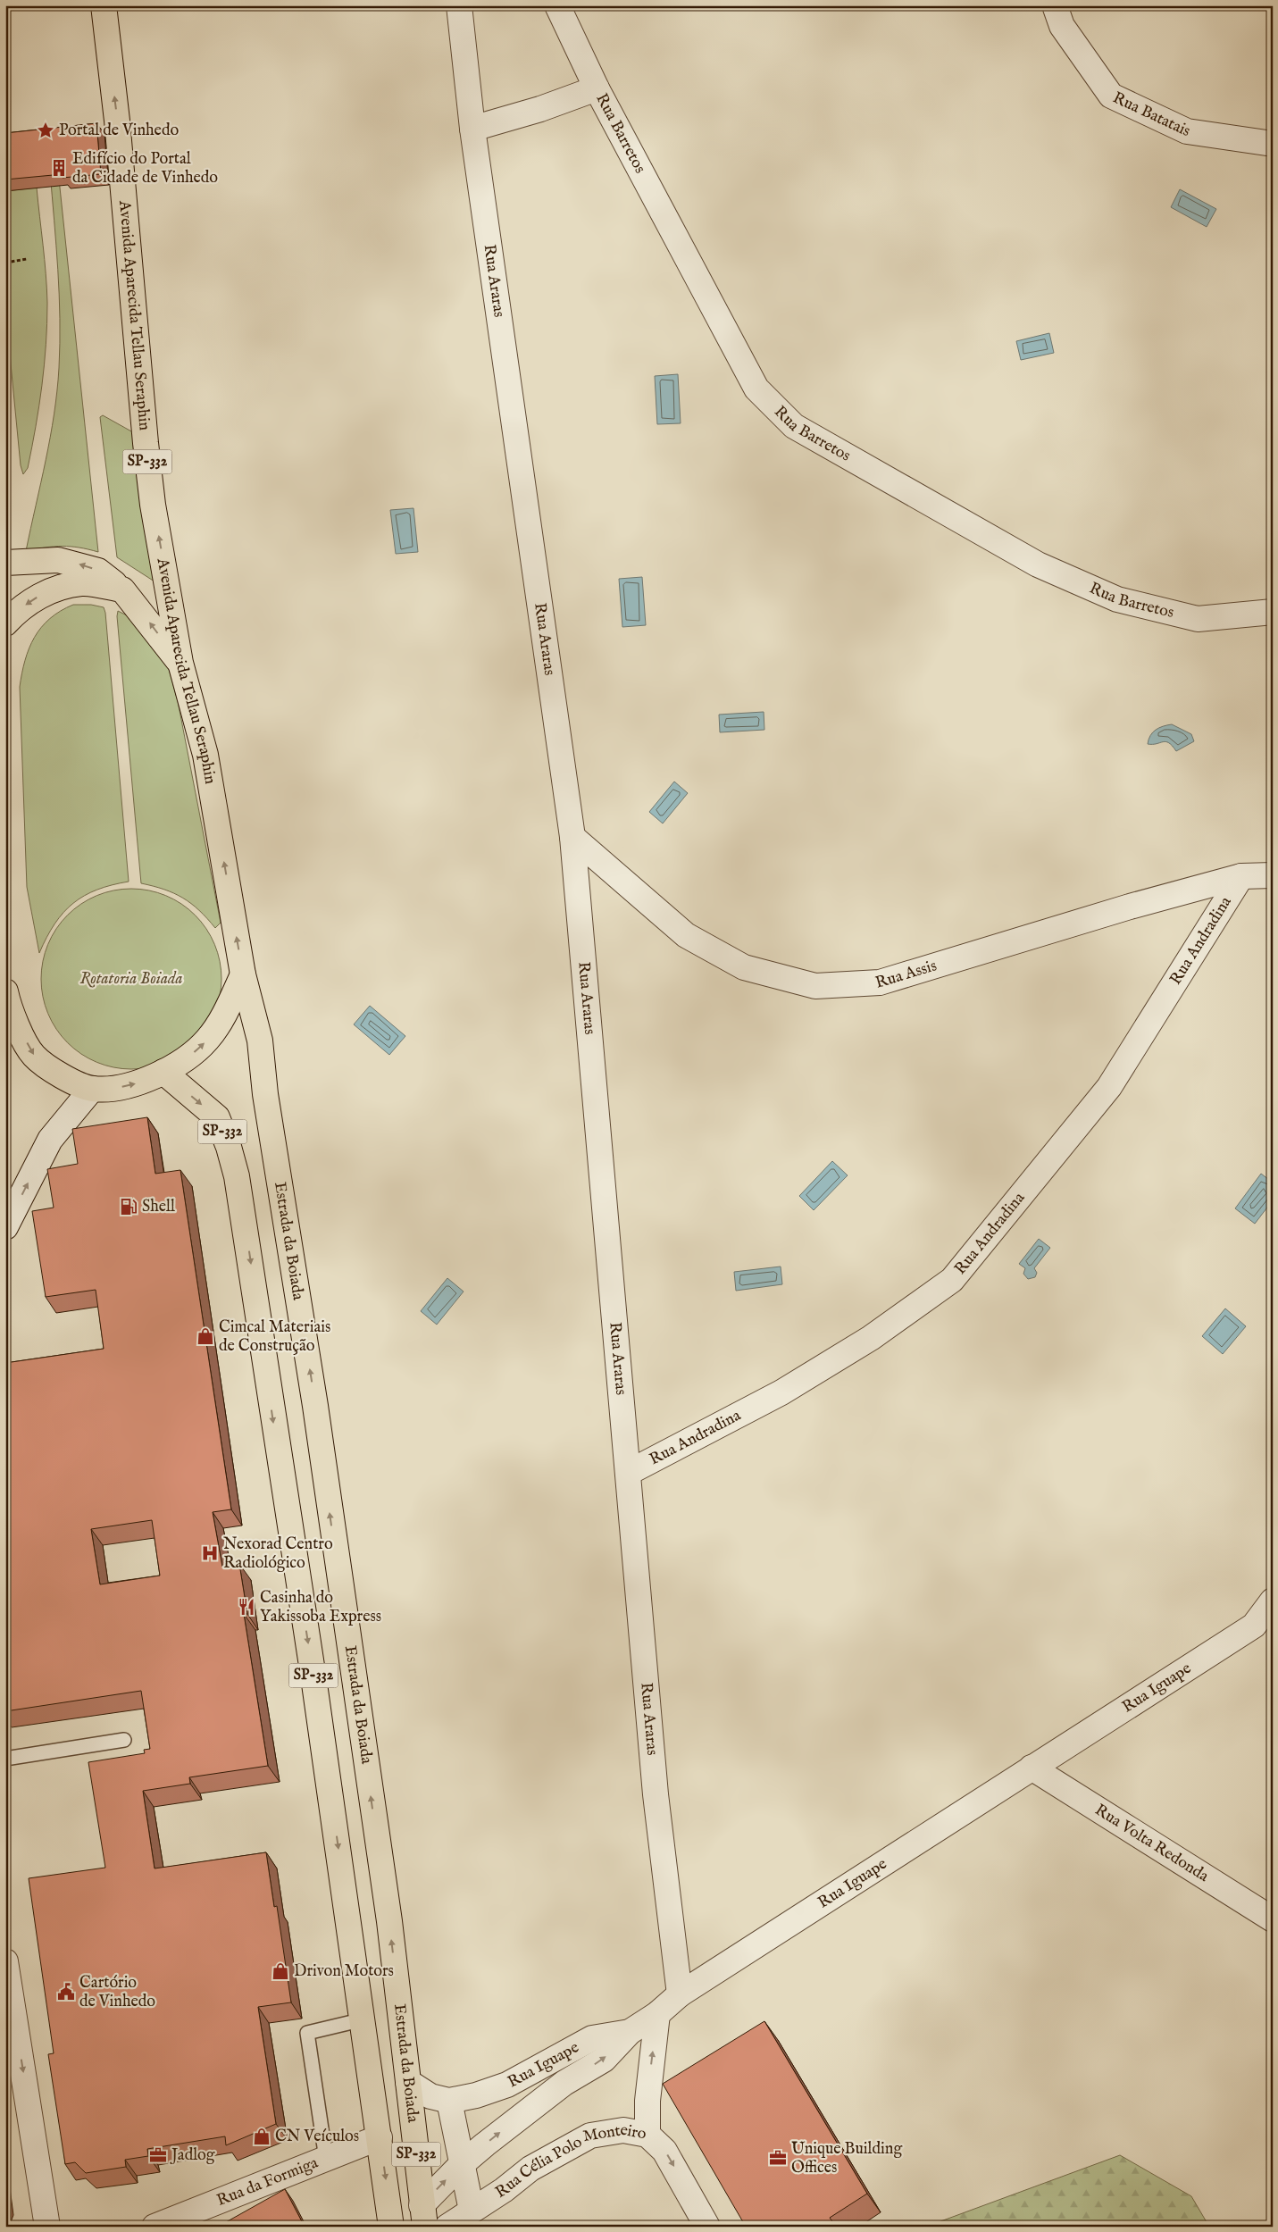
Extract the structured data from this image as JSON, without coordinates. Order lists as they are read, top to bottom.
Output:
{
  "streets": {
    "main road": ["Avenida Aparecida Tellau Seraphin", "SP-332", "Estrada da Boiada"],
    "street": [
      "Rua Batatais",
      "Rua Barretos",
      "Rua Araras",
      "Rua Andradina",
      "Rua Assis",
      "Rua Iguape",
      "Rua Volta Redonda",
      "Rua Célia Polo Monteiro",
      "Rua da Formiga"
    ]
  },
  "crossings": [
    ["Rua Araras", "Rua Andradina"],
    ["Rua Araras", "Rua Assis"],
    ["Rua Araras", "Rua Iguape"],
    ["Avenida Aparecida Tellau Seraphin", "Estrada da Boiada"],
    ["SP-332", "Rua da Formiga"],
    ["Rua Andradina", "Rua Assis"],
    ["Estrada da Boiada", "Rua Iguape"],
    ["Rua Iguape", "Rua Volta Redonda"]
  ],
  "one_way": ["Avenida Aparecida Tellau Seraphin"],
  "parks": ["Rotatoria Boiada"],
  "places": {
    "place": ["Portal de Vinhedo"],
    "building": ["Edifício do Portal da Cidade de Vinhedo"],
    "fuel station": ["Shell"],
    "shop": ["Cimcal Materiais de Construção", "Drivon Motors", "CN Veículos"],
    "hospital": ["Nexorad Centro Radiológico"],
    "restaurant": ["Casinha do Yakissoba Express"],
    "public building": ["Cartório de Vinhedo"],
    "office": ["Jadlog", "Unique Building Offices"]
  }
}
